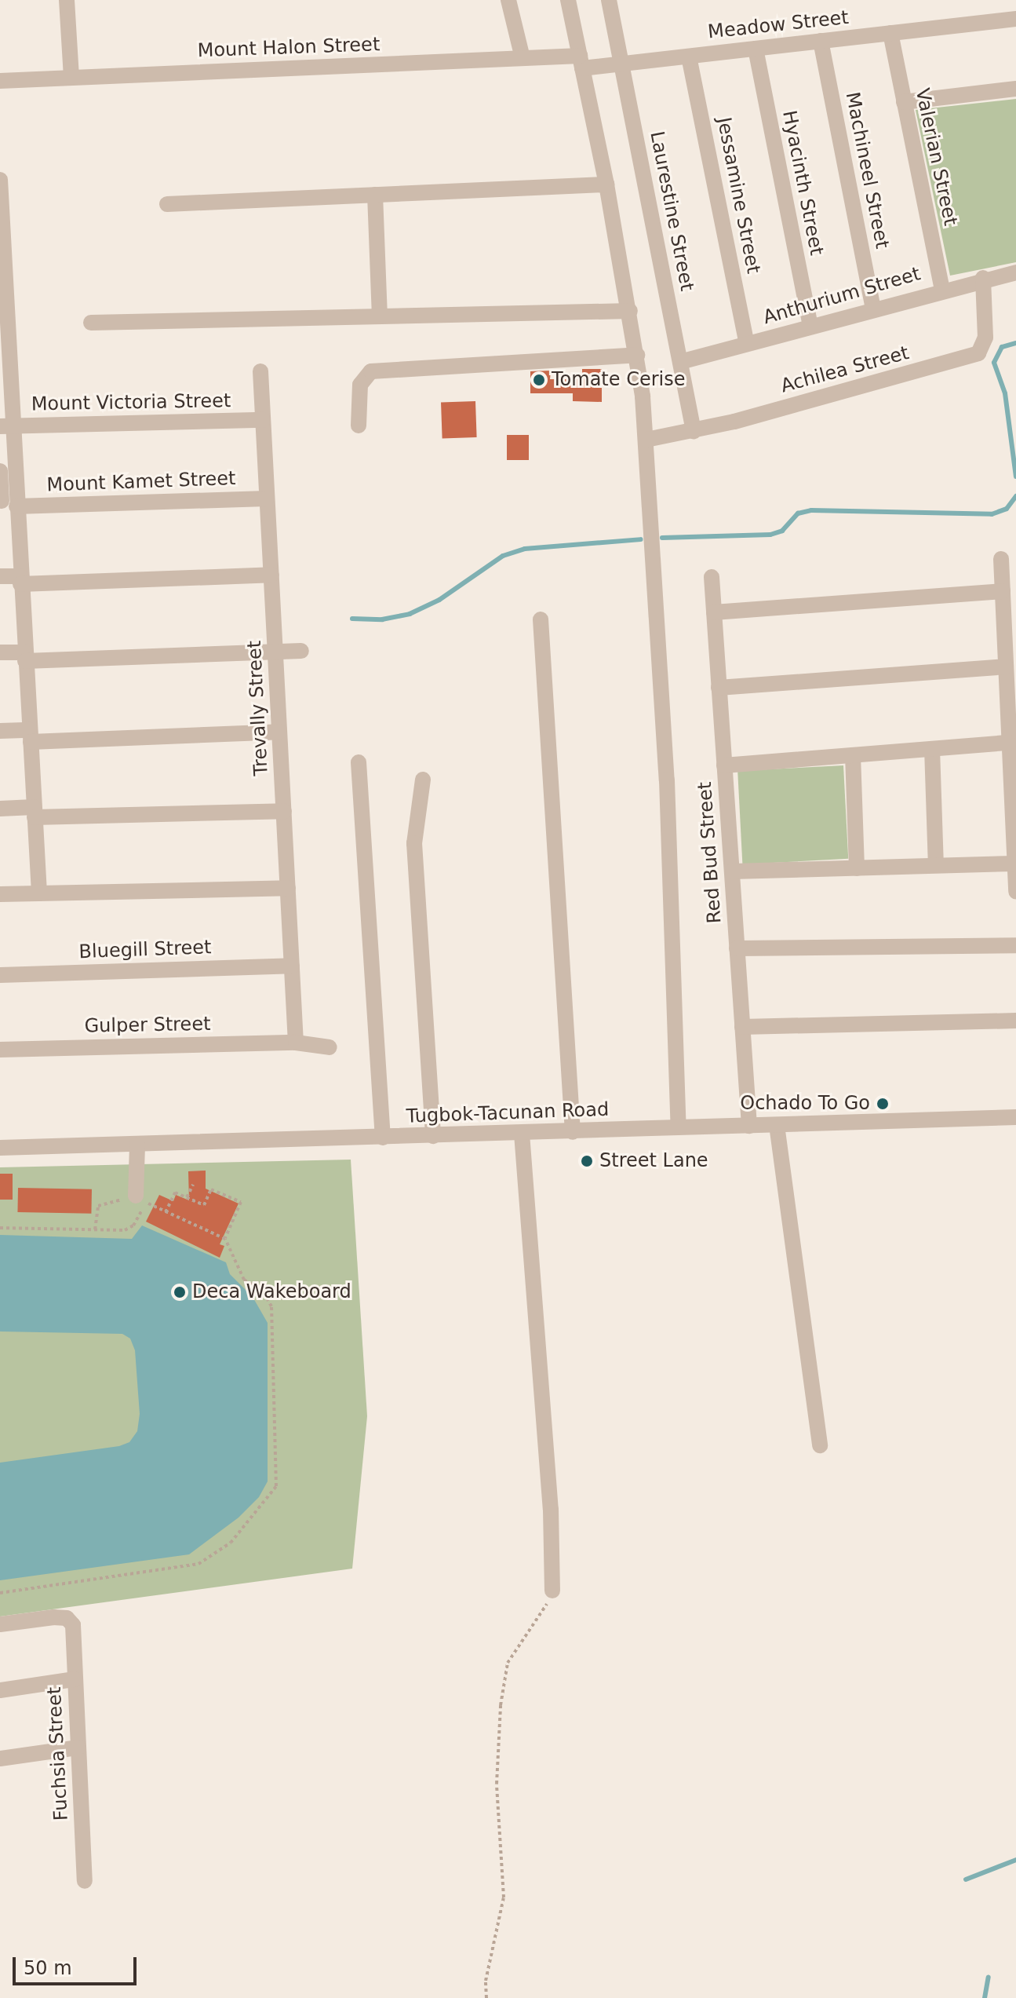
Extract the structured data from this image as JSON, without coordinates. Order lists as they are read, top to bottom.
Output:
{
  "streets": {
    "street": [
      "Meadow Street",
      "Mount Halon Street",
      "Valerian Street",
      "Machineel Street",
      "Hyacinth Street",
      "Jessamine Street",
      "Laurestine Street",
      "Anthurium Street",
      "Achilea Street",
      "Mount Victoria Street",
      "Mount Kamet Street",
      "Trevally Street",
      "Red Bud Street",
      "Bluegill Street",
      "Gulper Street",
      "Tugbok-Tacunan Road",
      "Fuchsia Street"
    ]
  },
  "crossings": [
    ["Meadow Street", "Mount Halon Street"],
    ["Meadow Street", "Valerian Street"],
    ["Meadow Street", "Machineel Street"],
    ["Meadow Street", "Hyacinth Street"],
    ["Meadow Street", "Jessamine Street"],
    ["Meadow Street", "Laurestine Street"],
    ["Valerian Street", "Anthurium Street"],
    ["Machineel Street", "Anthurium Street"],
    ["Hyacinth Street", "Anthurium Street"],
    ["Jessamine Street", "Anthurium Street"],
    ["Laurestine Street", "Anthurium Street"],
    ["Laurestine Street", "Achilea Street"],
    ["Anthurium Street", "Achilea Street"],
    ["Mount Victoria Street", "Trevally Street"],
    ["Mount Kamet Street", "Trevally Street"],
    ["Trevally Street", "Bluegill Street"],
    ["Trevally Street", "Gulper Street"],
    ["Red Bud Street", "Tugbok-Tacunan Road"]
  ],
  "places": [
    "Tomate Cerise",
    "Ochado To Go",
    "Street Lane",
    "Deca Wakeboard"
  ],
  "scale_bar": "50 m"
}
